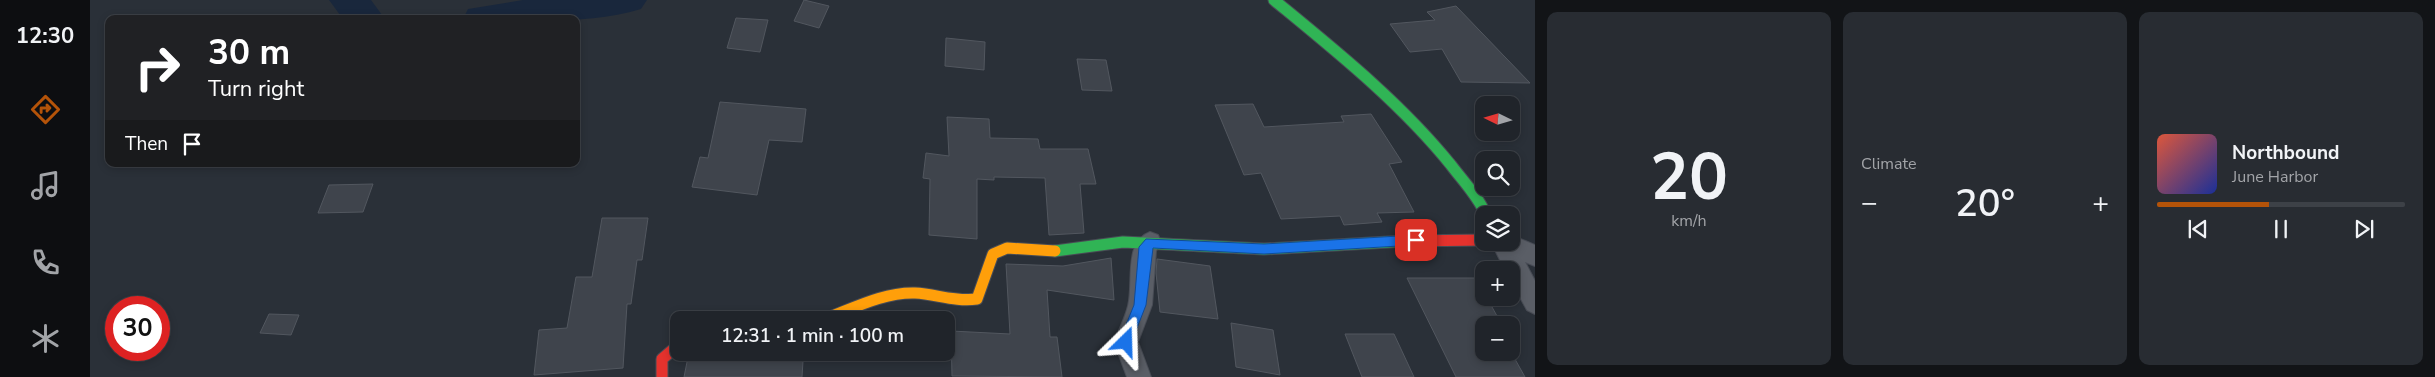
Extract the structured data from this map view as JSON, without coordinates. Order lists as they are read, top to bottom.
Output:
{
  "north": "left",
  "page": {
    "tabs": "12:30",
    "tile": [
      ["20", "km/h"],
      "Climate"
    ],
    "turn": ["30 m", "Turn right"],
    "map_buttons": ["+", "−"],
    "then": "Then",
    "song": ["Northbound", "June Harbor"],
    "heat": ["−", "20°", "+"],
    "limit": "30",
    "trip": "12:31 · 1 min · 100 m"
  }
}
